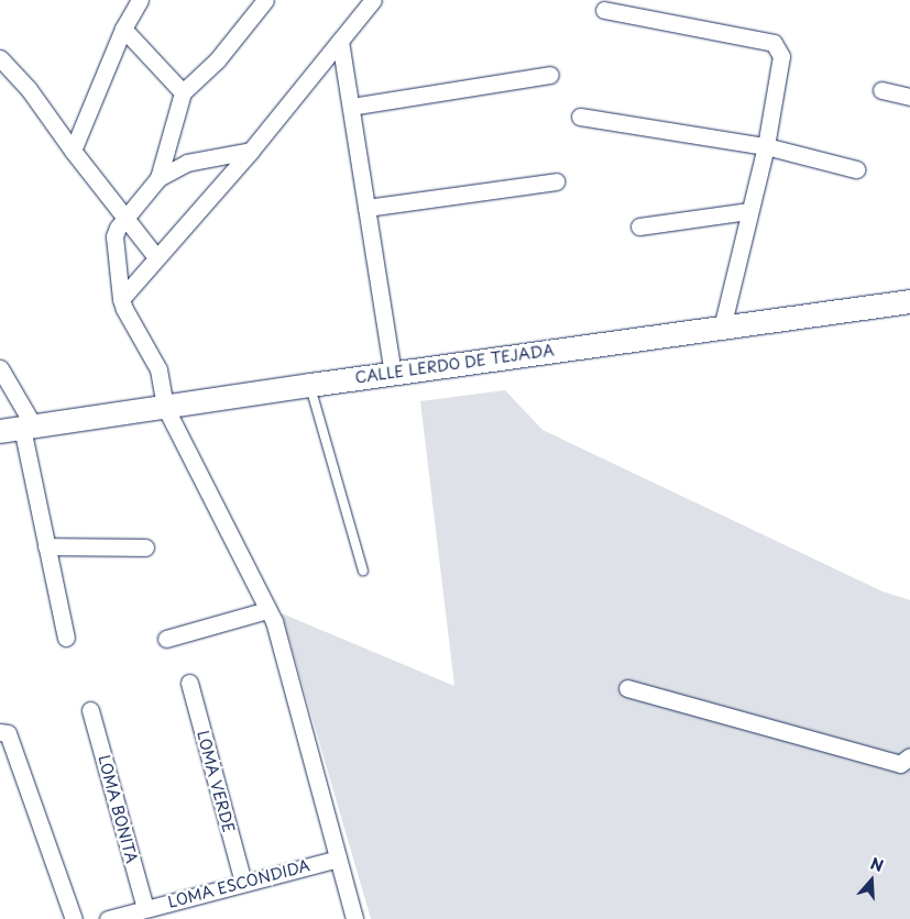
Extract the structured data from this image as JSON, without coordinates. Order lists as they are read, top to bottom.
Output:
{
  "streets": {
    "main road": ["CALLE LERDO DE TEJADA"],
    "street": ["LOMA VERDE", "LOMA BONITA", "LOMA ESCONDIDA"]
  },
  "crossings": [
    ["LOMA VERDE", "LOMA ESCONDIDA"],
    ["LOMA BONITA", "LOMA ESCONDIDA"]
  ],
  "north": "top"
}
